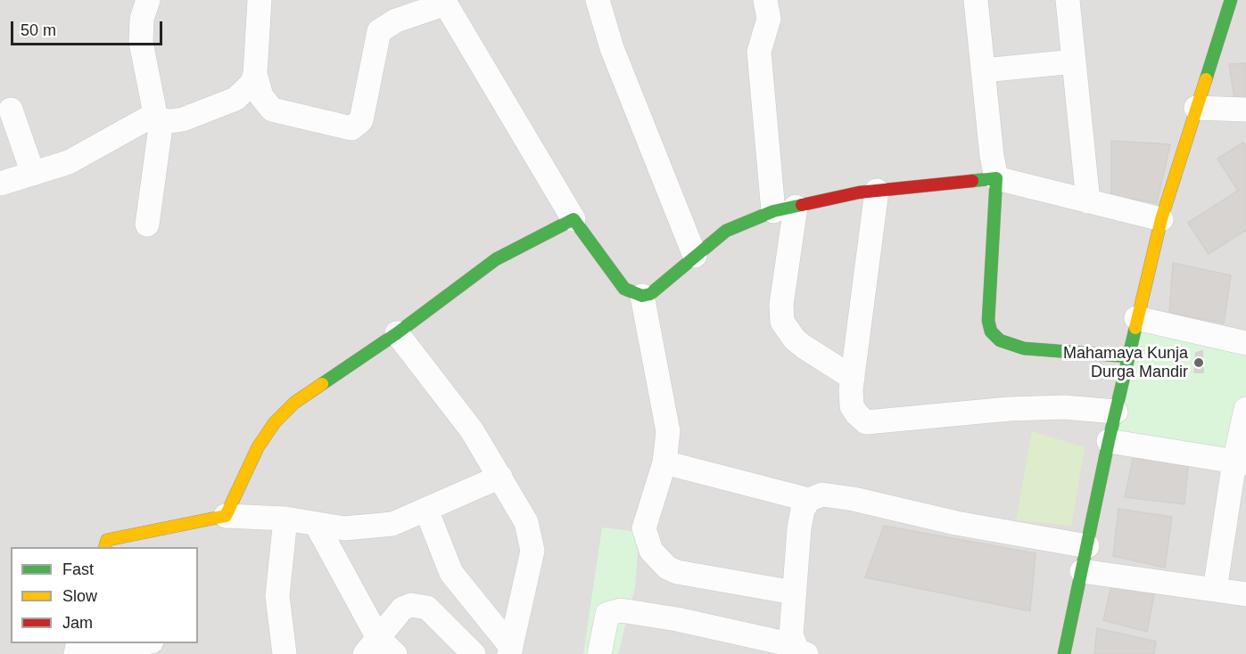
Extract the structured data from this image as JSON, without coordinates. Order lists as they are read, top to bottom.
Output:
{
  "places": ["Mahamaya Kunja Durga Mandir"],
  "legend": ["Fast", "Slow", "Jam"],
  "scale_bar": "50 m"
}
